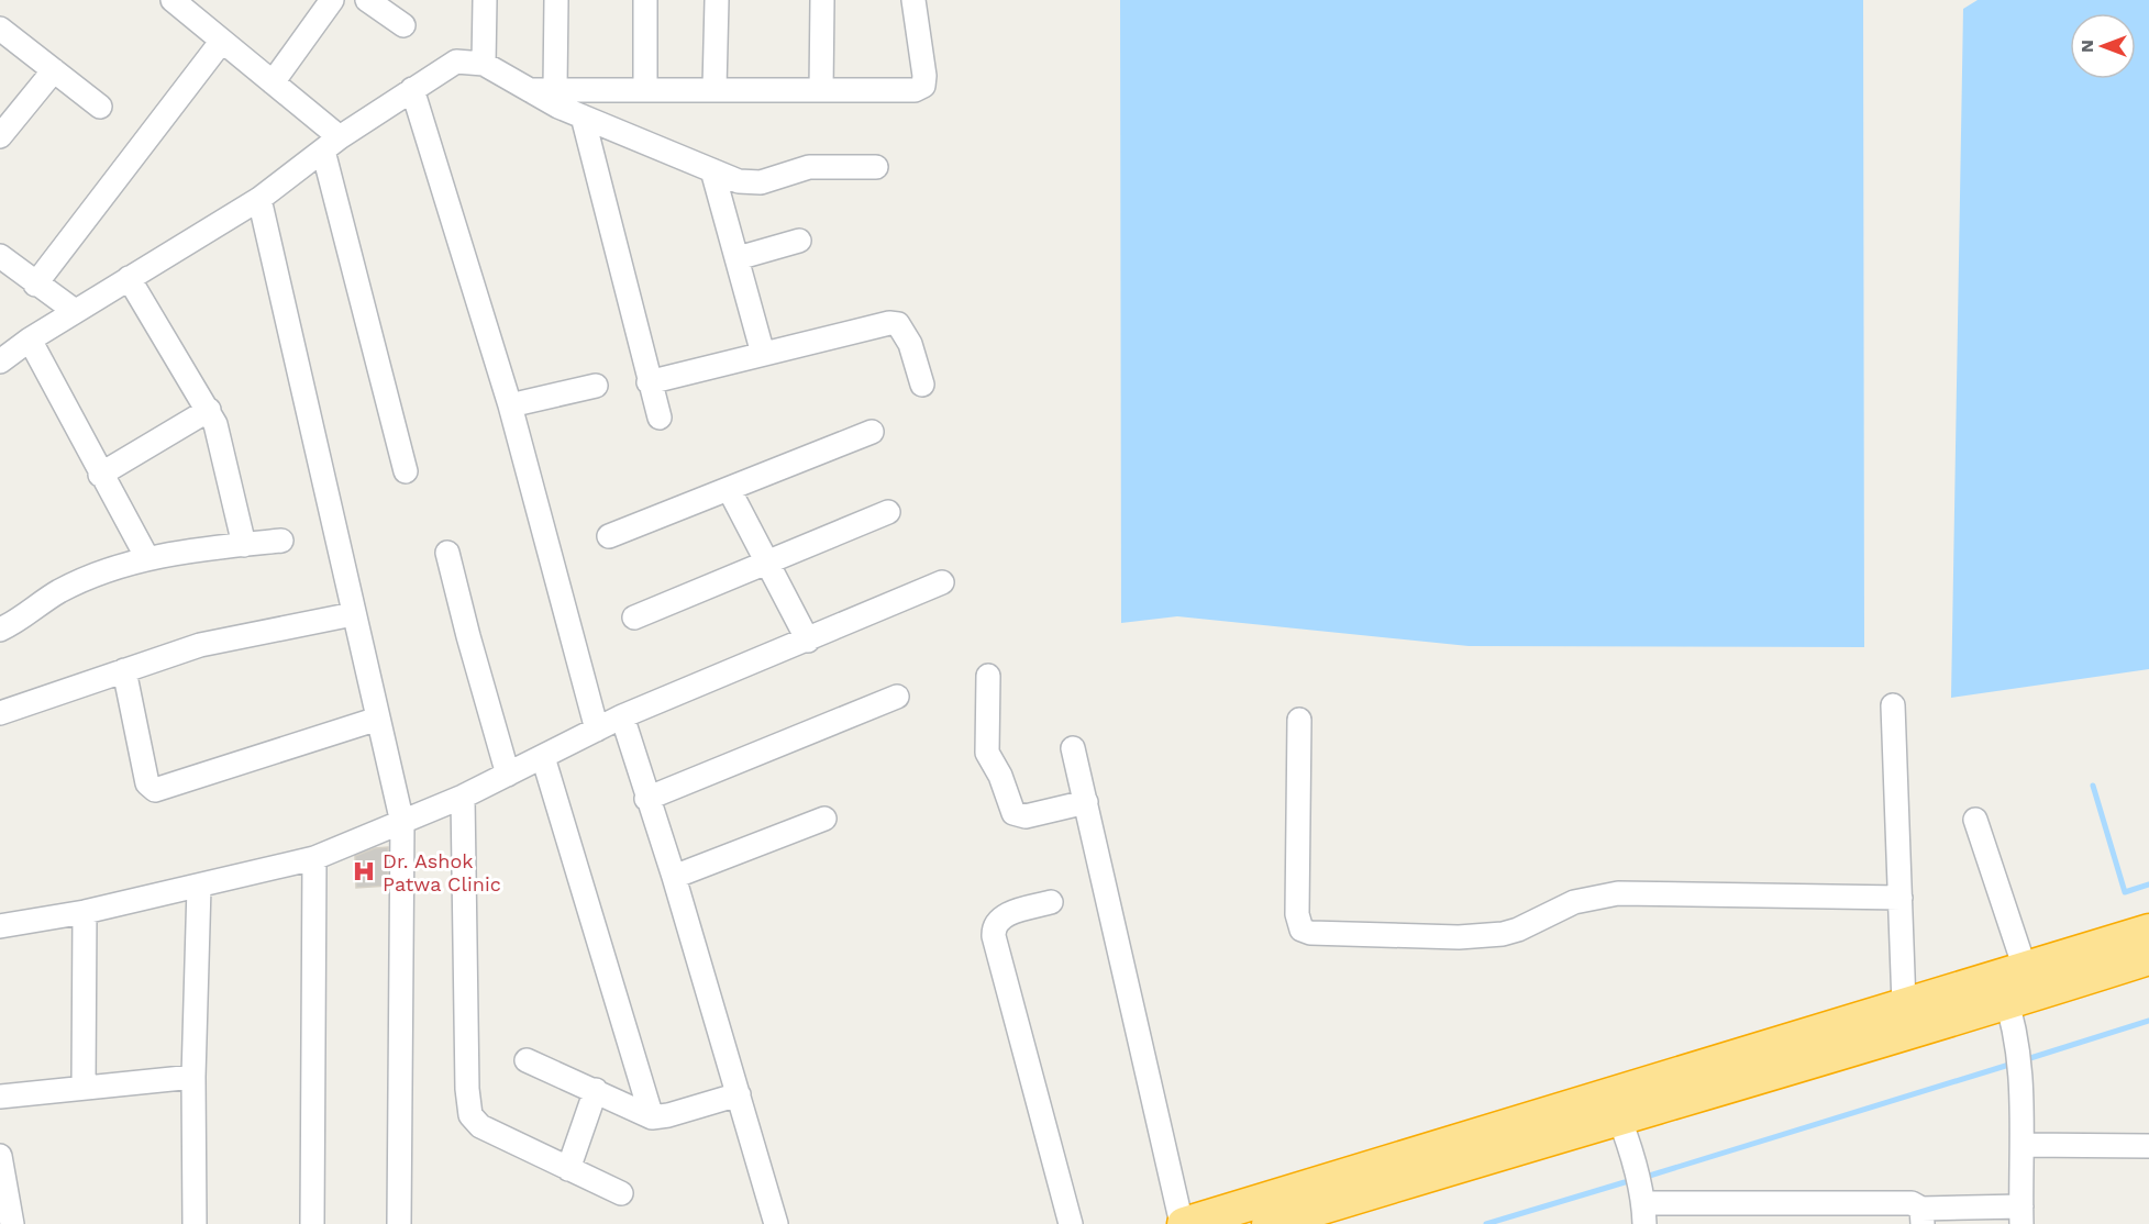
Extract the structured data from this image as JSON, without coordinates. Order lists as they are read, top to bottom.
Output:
{
  "places": {
    "hospital": ["Dr. Ashok Patwa Clinic"]
  },
  "north": "left"
}
